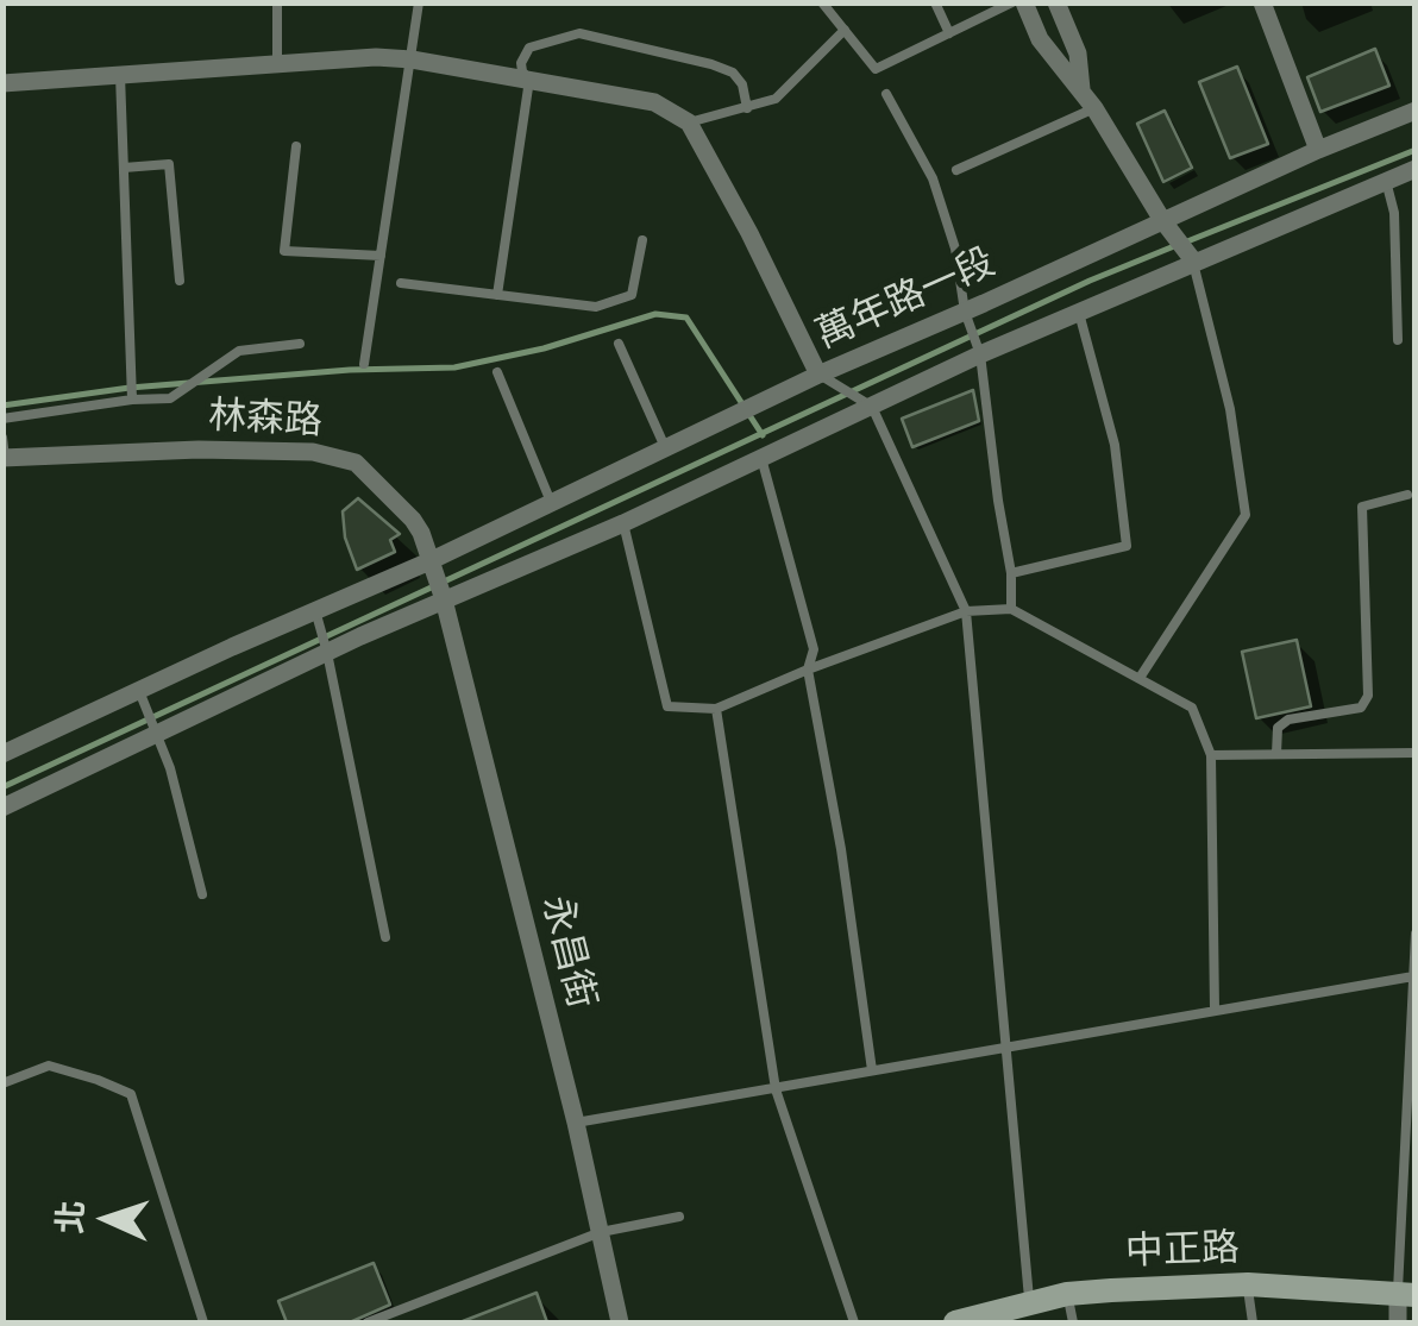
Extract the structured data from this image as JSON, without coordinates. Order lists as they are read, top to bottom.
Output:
{
  "streets": {
    "street": [
      "萬年路一段",
      "林森路",
      "永昌街",
      "中正路"
    ]
  },
  "crossings": [
    ["萬年路一段", "林森路"],
    ["萬年路一段", "永昌街"],
    ["林森路", "永昌街"]
  ],
  "north": "left"
}
